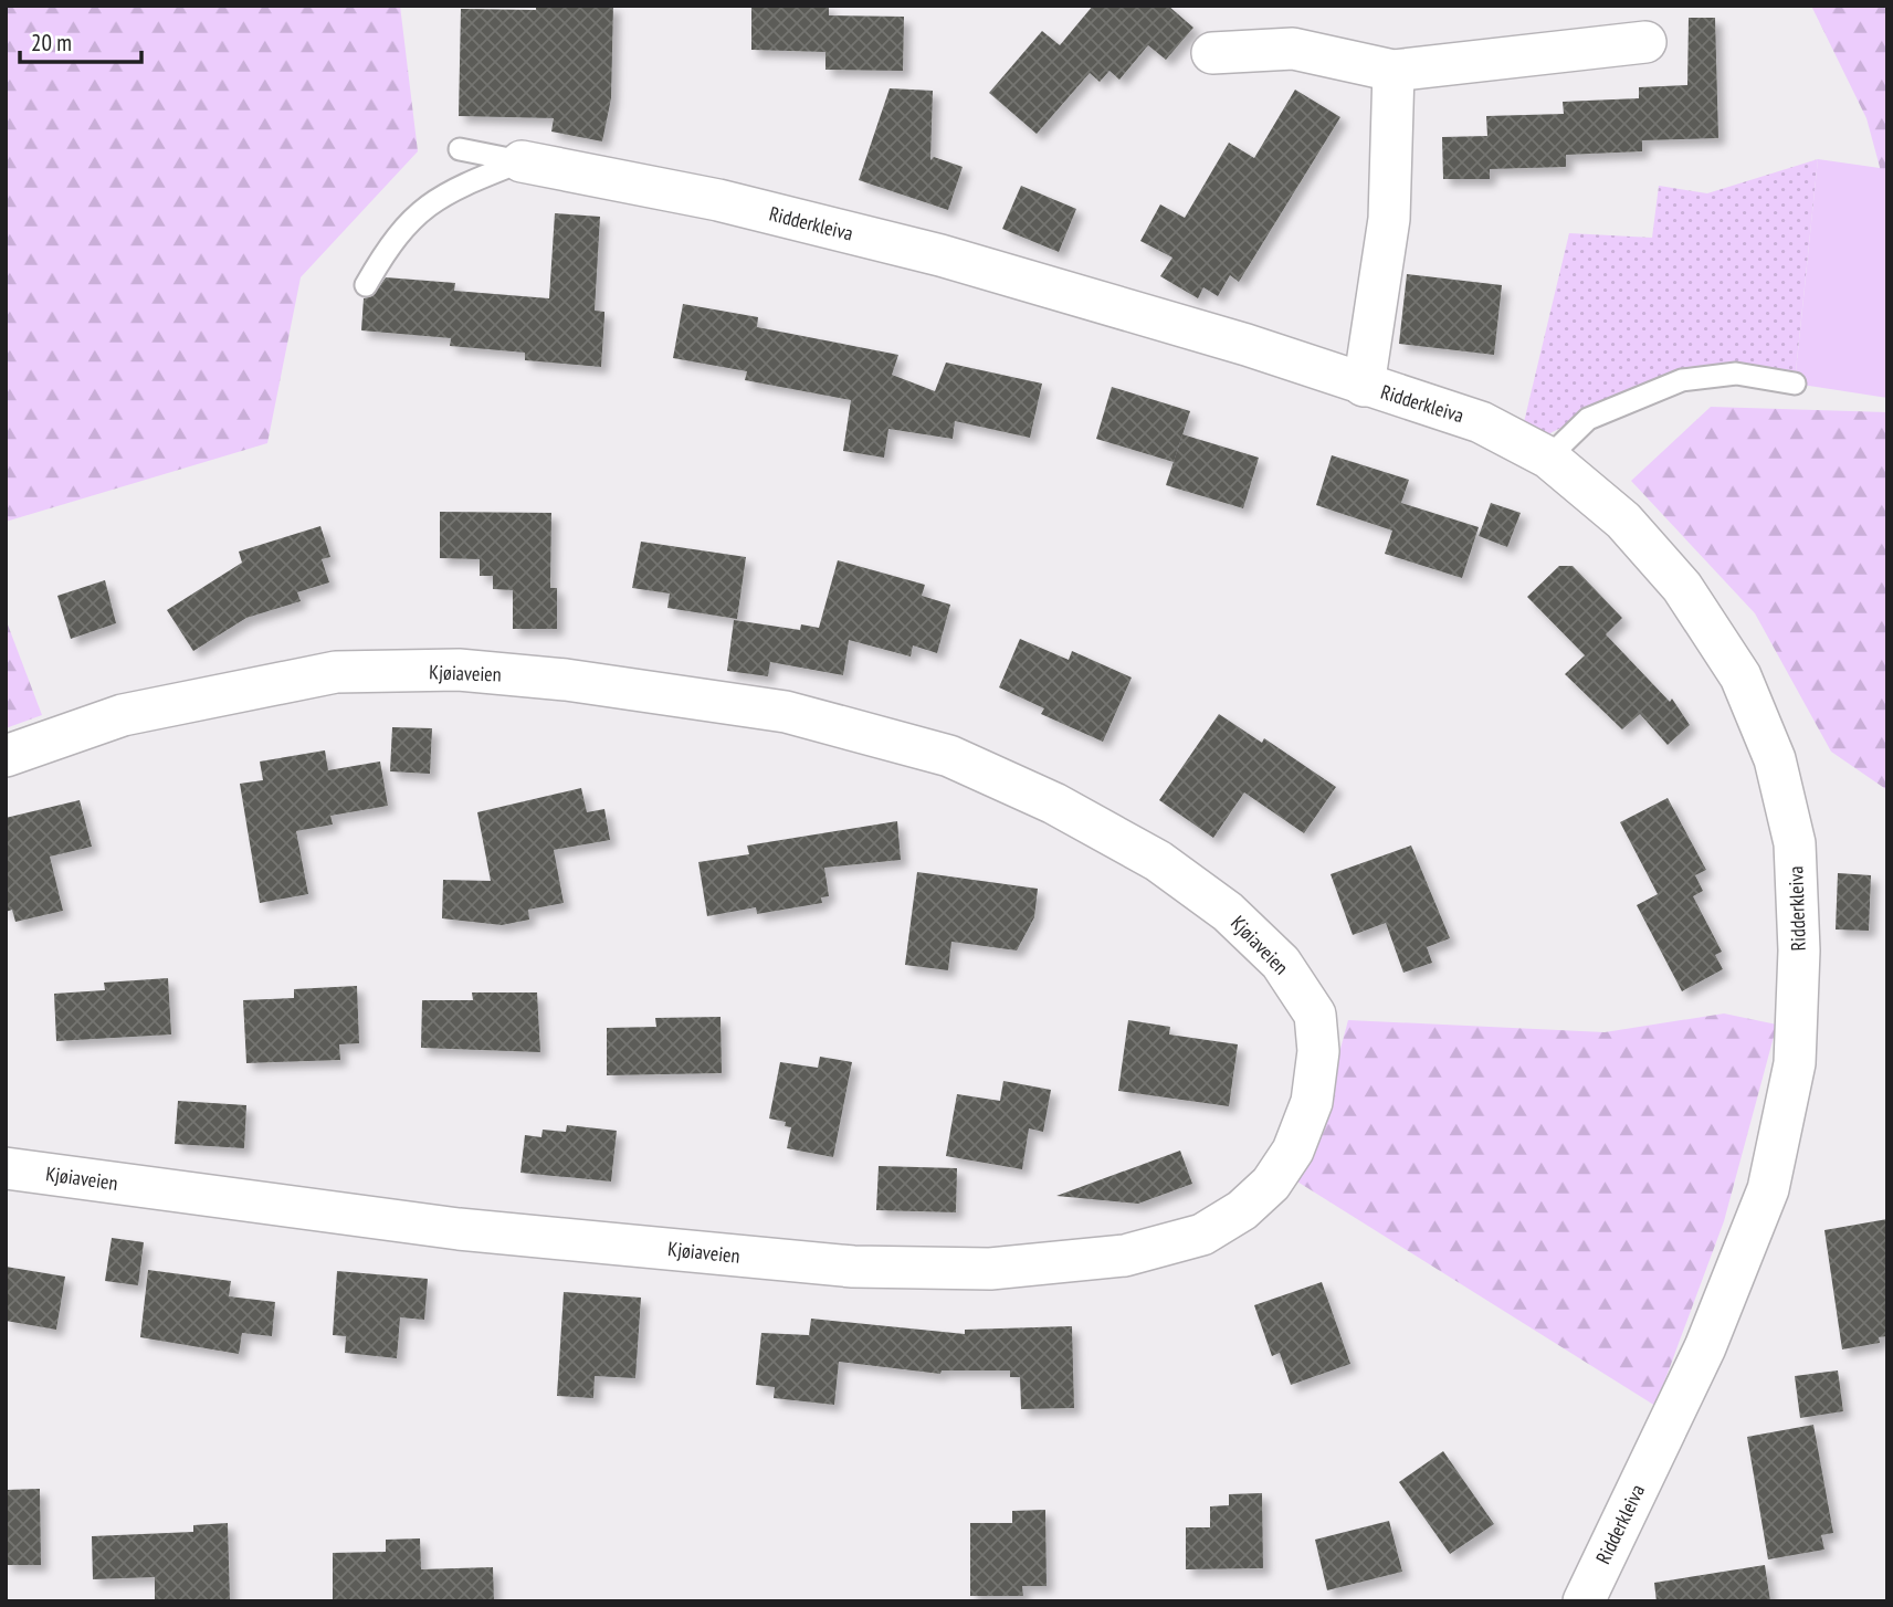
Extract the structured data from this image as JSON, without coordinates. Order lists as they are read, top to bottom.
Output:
{
  "streets": {
    "street": ["Ridderkleiva", "Kjøiaveien"]
  },
  "scale_bar": "20 m"
}
